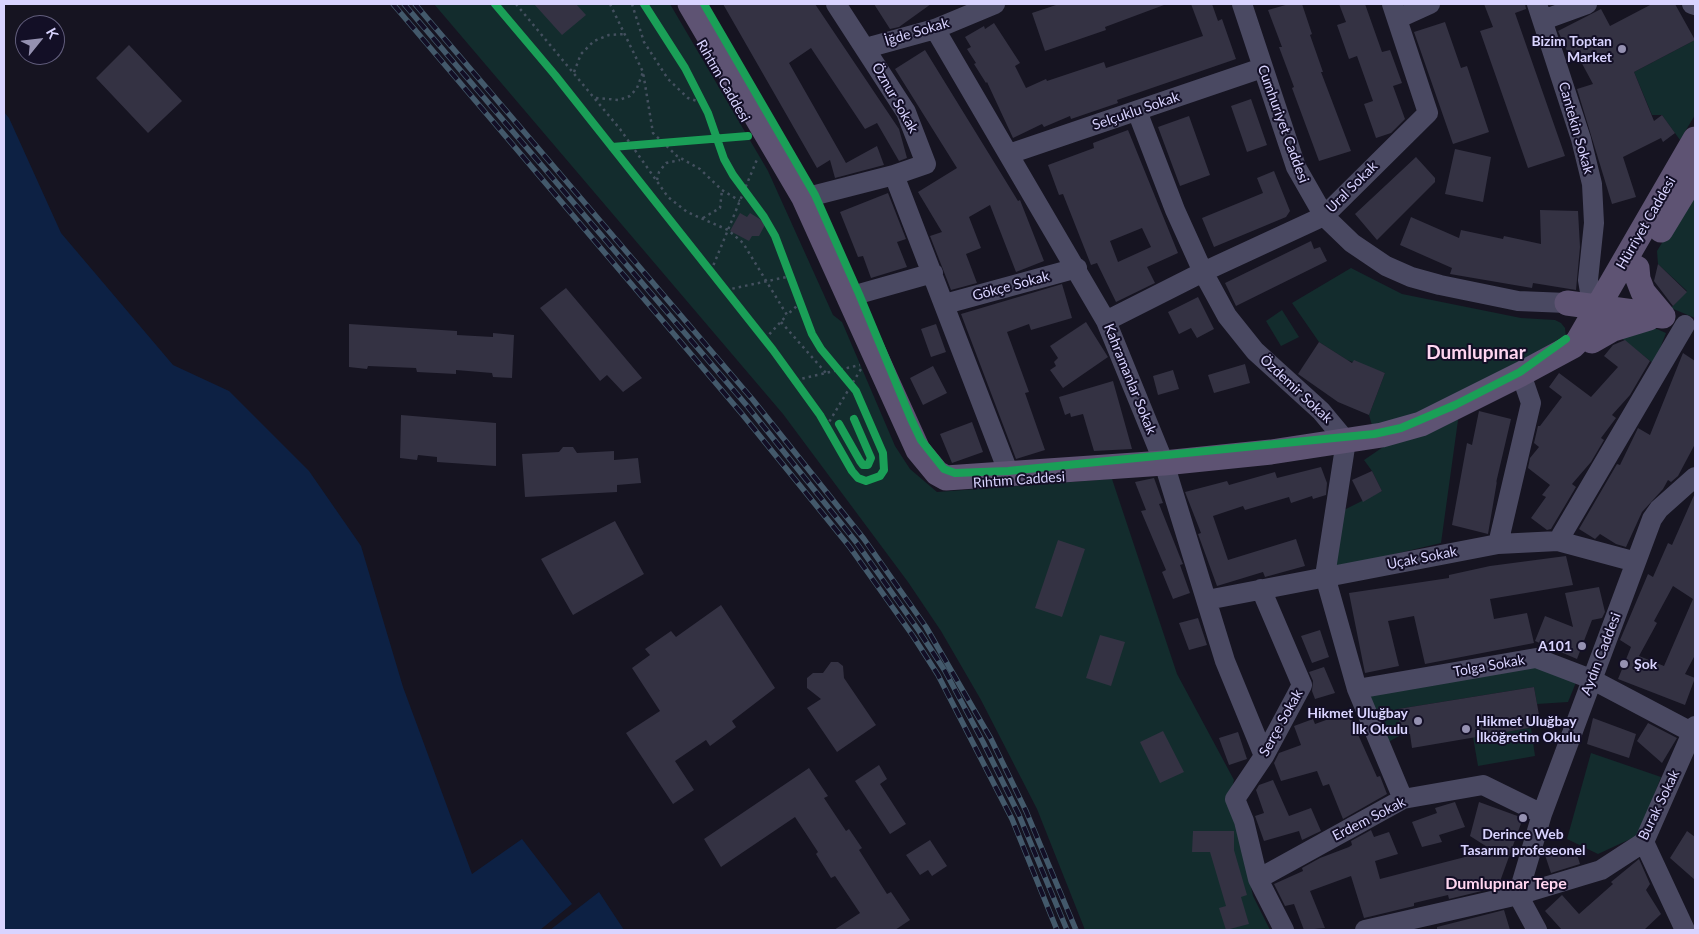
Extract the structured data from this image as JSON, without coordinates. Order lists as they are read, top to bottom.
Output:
{
  "streets": {
    "main road": ["Rıhtım Caddesi", "Hürriyet Caddesi"],
    "street": [
      "İğde Sokak",
      "Öznur Sokak",
      "Selçuklu Sokak",
      "Cumhuriyet Caddesi",
      "Cantekin Sokak",
      "Ural Sokak",
      "Gökçe Sokak",
      "Kahramanlar Sokak",
      "Özdemir Sokak",
      "Uçak Sokak",
      "Aydın Caddesi",
      "Tolga Sokak",
      "Serçe Sokak",
      "Burak Sokak",
      "Erdem Sokak"
    ]
  },
  "crossings": [
    ["İğde Sokak", "Öznur Sokak"],
    ["İğde Sokak", "Kahramanlar Sokak"],
    ["Rıhtım Caddesi", "Öznur Sokak"],
    ["Rıhtım Caddesi", "Hürriyet Caddesi"],
    ["Rıhtım Caddesi", "Kahramanlar Sokak"],
    ["Rıhtım Caddesi", "Özdemir Sokak"],
    ["Selçuklu Sokak", "Cumhuriyet Caddesi"],
    ["Selçuklu Sokak", "Kahramanlar Sokak"],
    ["Selçuklu Sokak", "Özdemir Sokak"],
    ["Cumhuriyet Caddesi", "Ural Sokak"],
    ["Cantekin Sokak", "Hürriyet Caddesi"],
    ["Ural Sokak", "Kahramanlar Sokak"],
    ["Ural Sokak", "Özdemir Sokak"],
    ["Gökçe Sokak", "Kahramanlar Sokak"],
    ["Kahramanlar Sokak", "Uçak Sokak"],
    ["Kahramanlar Sokak", "Serçe Sokak"],
    ["Uçak Sokak", "Aydın Caddesi"],
    ["Uçak Sokak", "Serçe Sokak"],
    ["Aydın Caddesi", "Tolga Sokak"],
    ["Aydın Caddesi", "Burak Sokak"],
    ["Aydın Caddesi", "Erdem Sokak"],
    ["Tolga Sokak", "Burak Sokak"],
    ["Serçe Sokak", "Erdem Sokak"]
  ],
  "districts": ["Dumlupınar", "Dumlupınar Tepe"],
  "places": [
    "Bizim Toptan Market",
    "A101",
    "Şok",
    "Hikmet Uluğbay İlk Okulu",
    "Hikmet Uluğbay İlköğretim Okulu",
    "Derince Web Tasarım profeseonel"
  ],
  "north": "top right"
}
